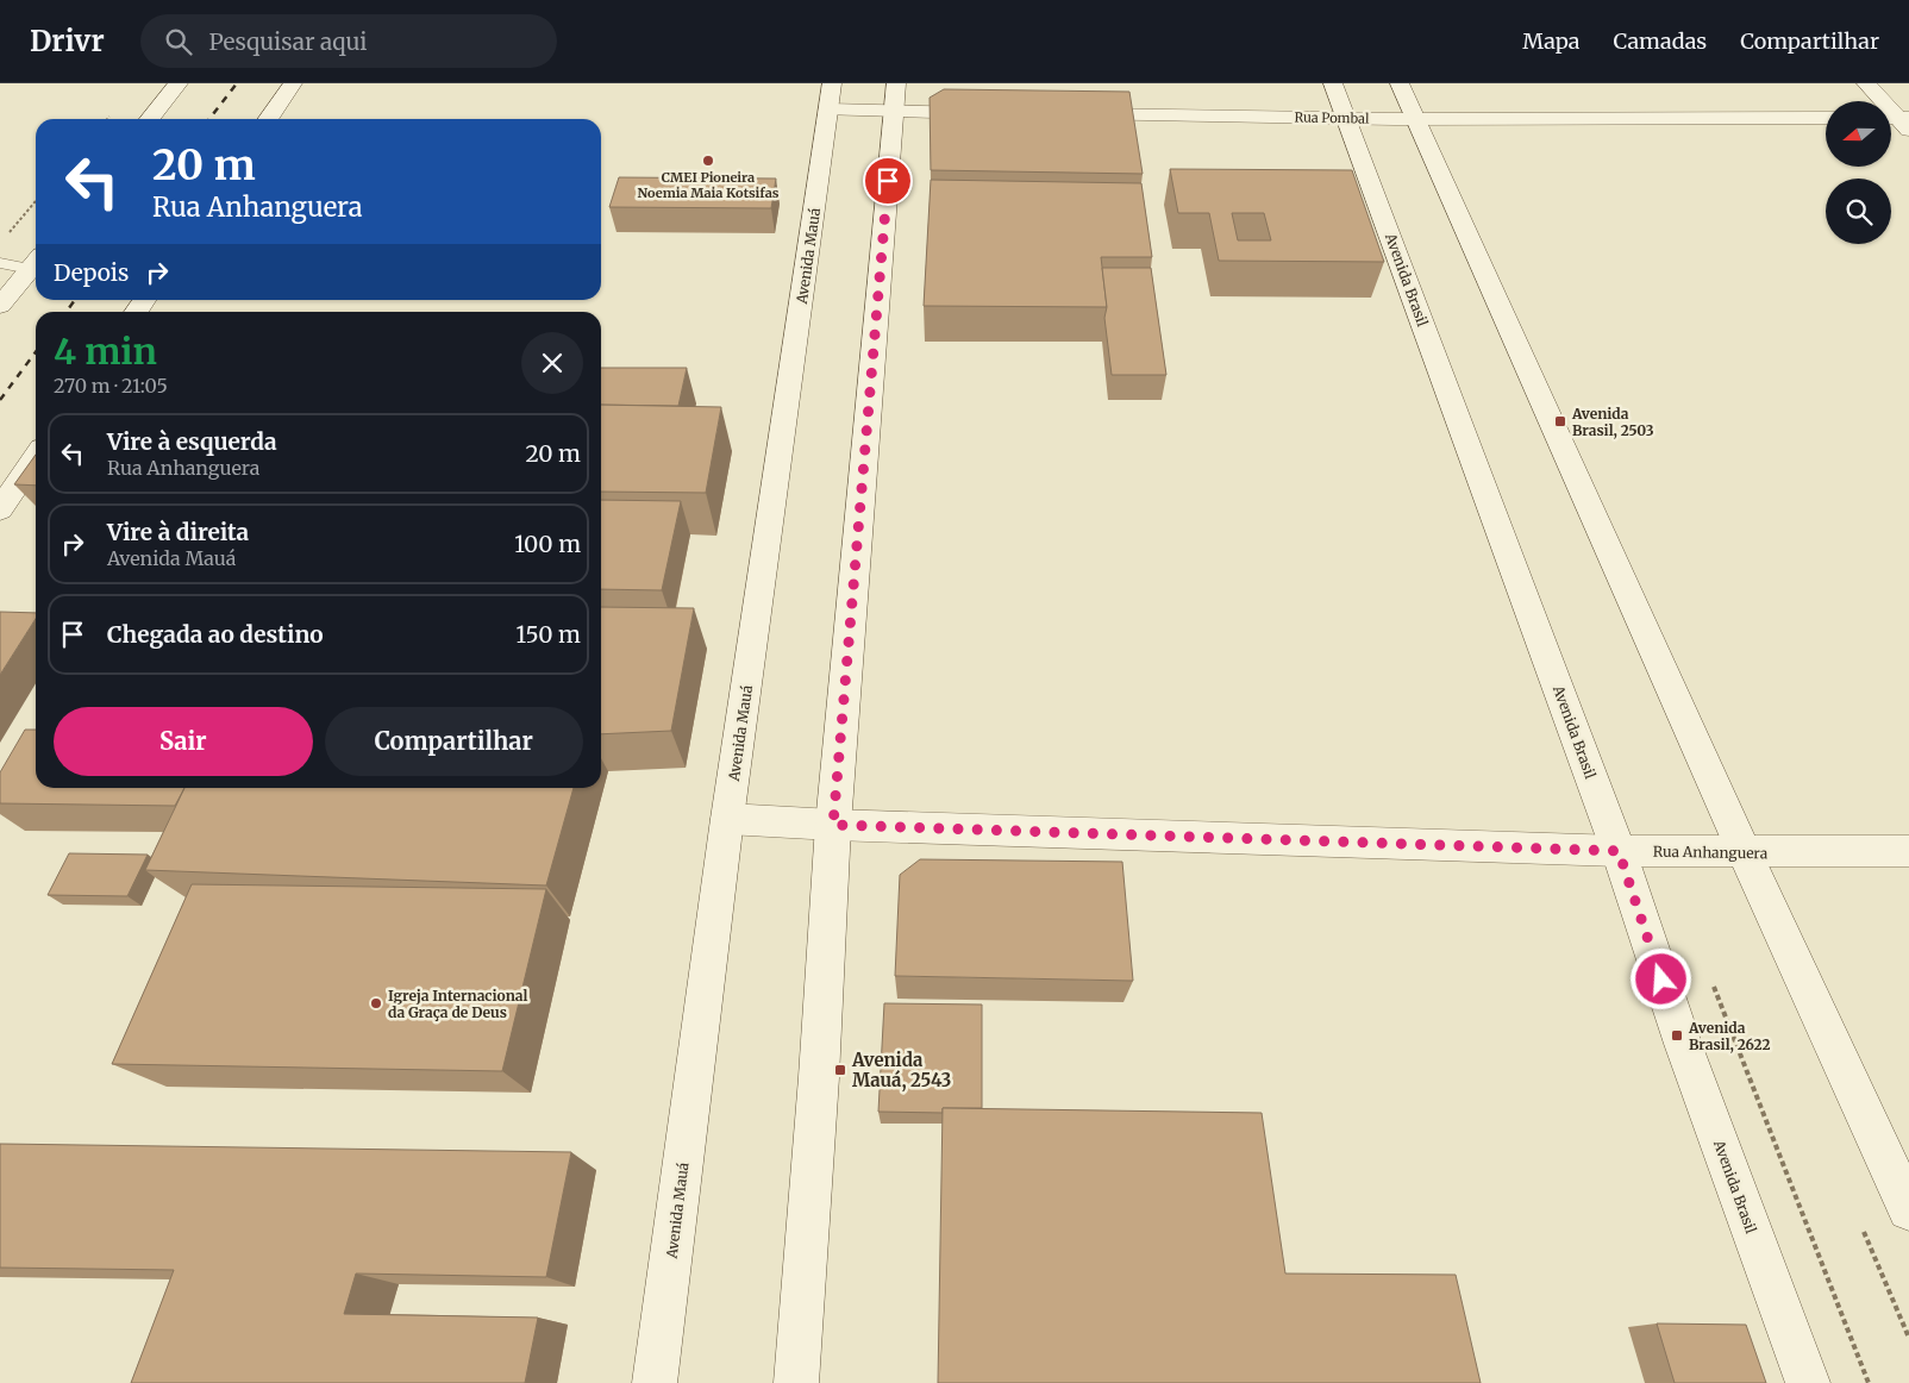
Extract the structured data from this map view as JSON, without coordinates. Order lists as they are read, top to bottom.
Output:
{
  "streets": {
    "main road": [
      "Rua Pombal",
      "Avenida Mauá",
      "Avenida Brasil",
      "Rua Anhanguera"
    ]
  },
  "crossings": [
    ["Rua Pombal", "Avenida Brasil"],
    ["Avenida Mauá", "Rua Anhanguera"],
    ["Avenida Brasil", "Rua Anhanguera"]
  ],
  "places": {
    "other": ["CMEI Pioneira Noemia Maia Kotsifas", "Igreja Internacional da Graça de Deus"],
    "transit": ["Avenida Brasil, 2503", "Avenida Brasil, 2622", "Avenida Mauá, 2543"]
  },
  "north": "left",
  "page": {
    "header": "Drivr",
    "search": "Pesquisar aqui",
    "nav": ["Mapa", "Camadas", "Compartilhar"],
    "turn": ["20 m", "Rua Anhanguera"],
    "then": "Depois",
    "heading": ["4 min", "270 m · 21:05"],
    "list": [
      {
        "name": "Vire à esquerda",
        "note": "Rua Anhanguera",
        "value": "20 m"
      },
      {
        "name": "Vire à direita",
        "note": "Avenida Mauá",
        "value": "100 m"
      },
      {
        "name": "Chegada ao destino",
        "value": "150 m"
      }
    ],
    "buttons": ["Sair", "Compartilhar"]
  }
}
